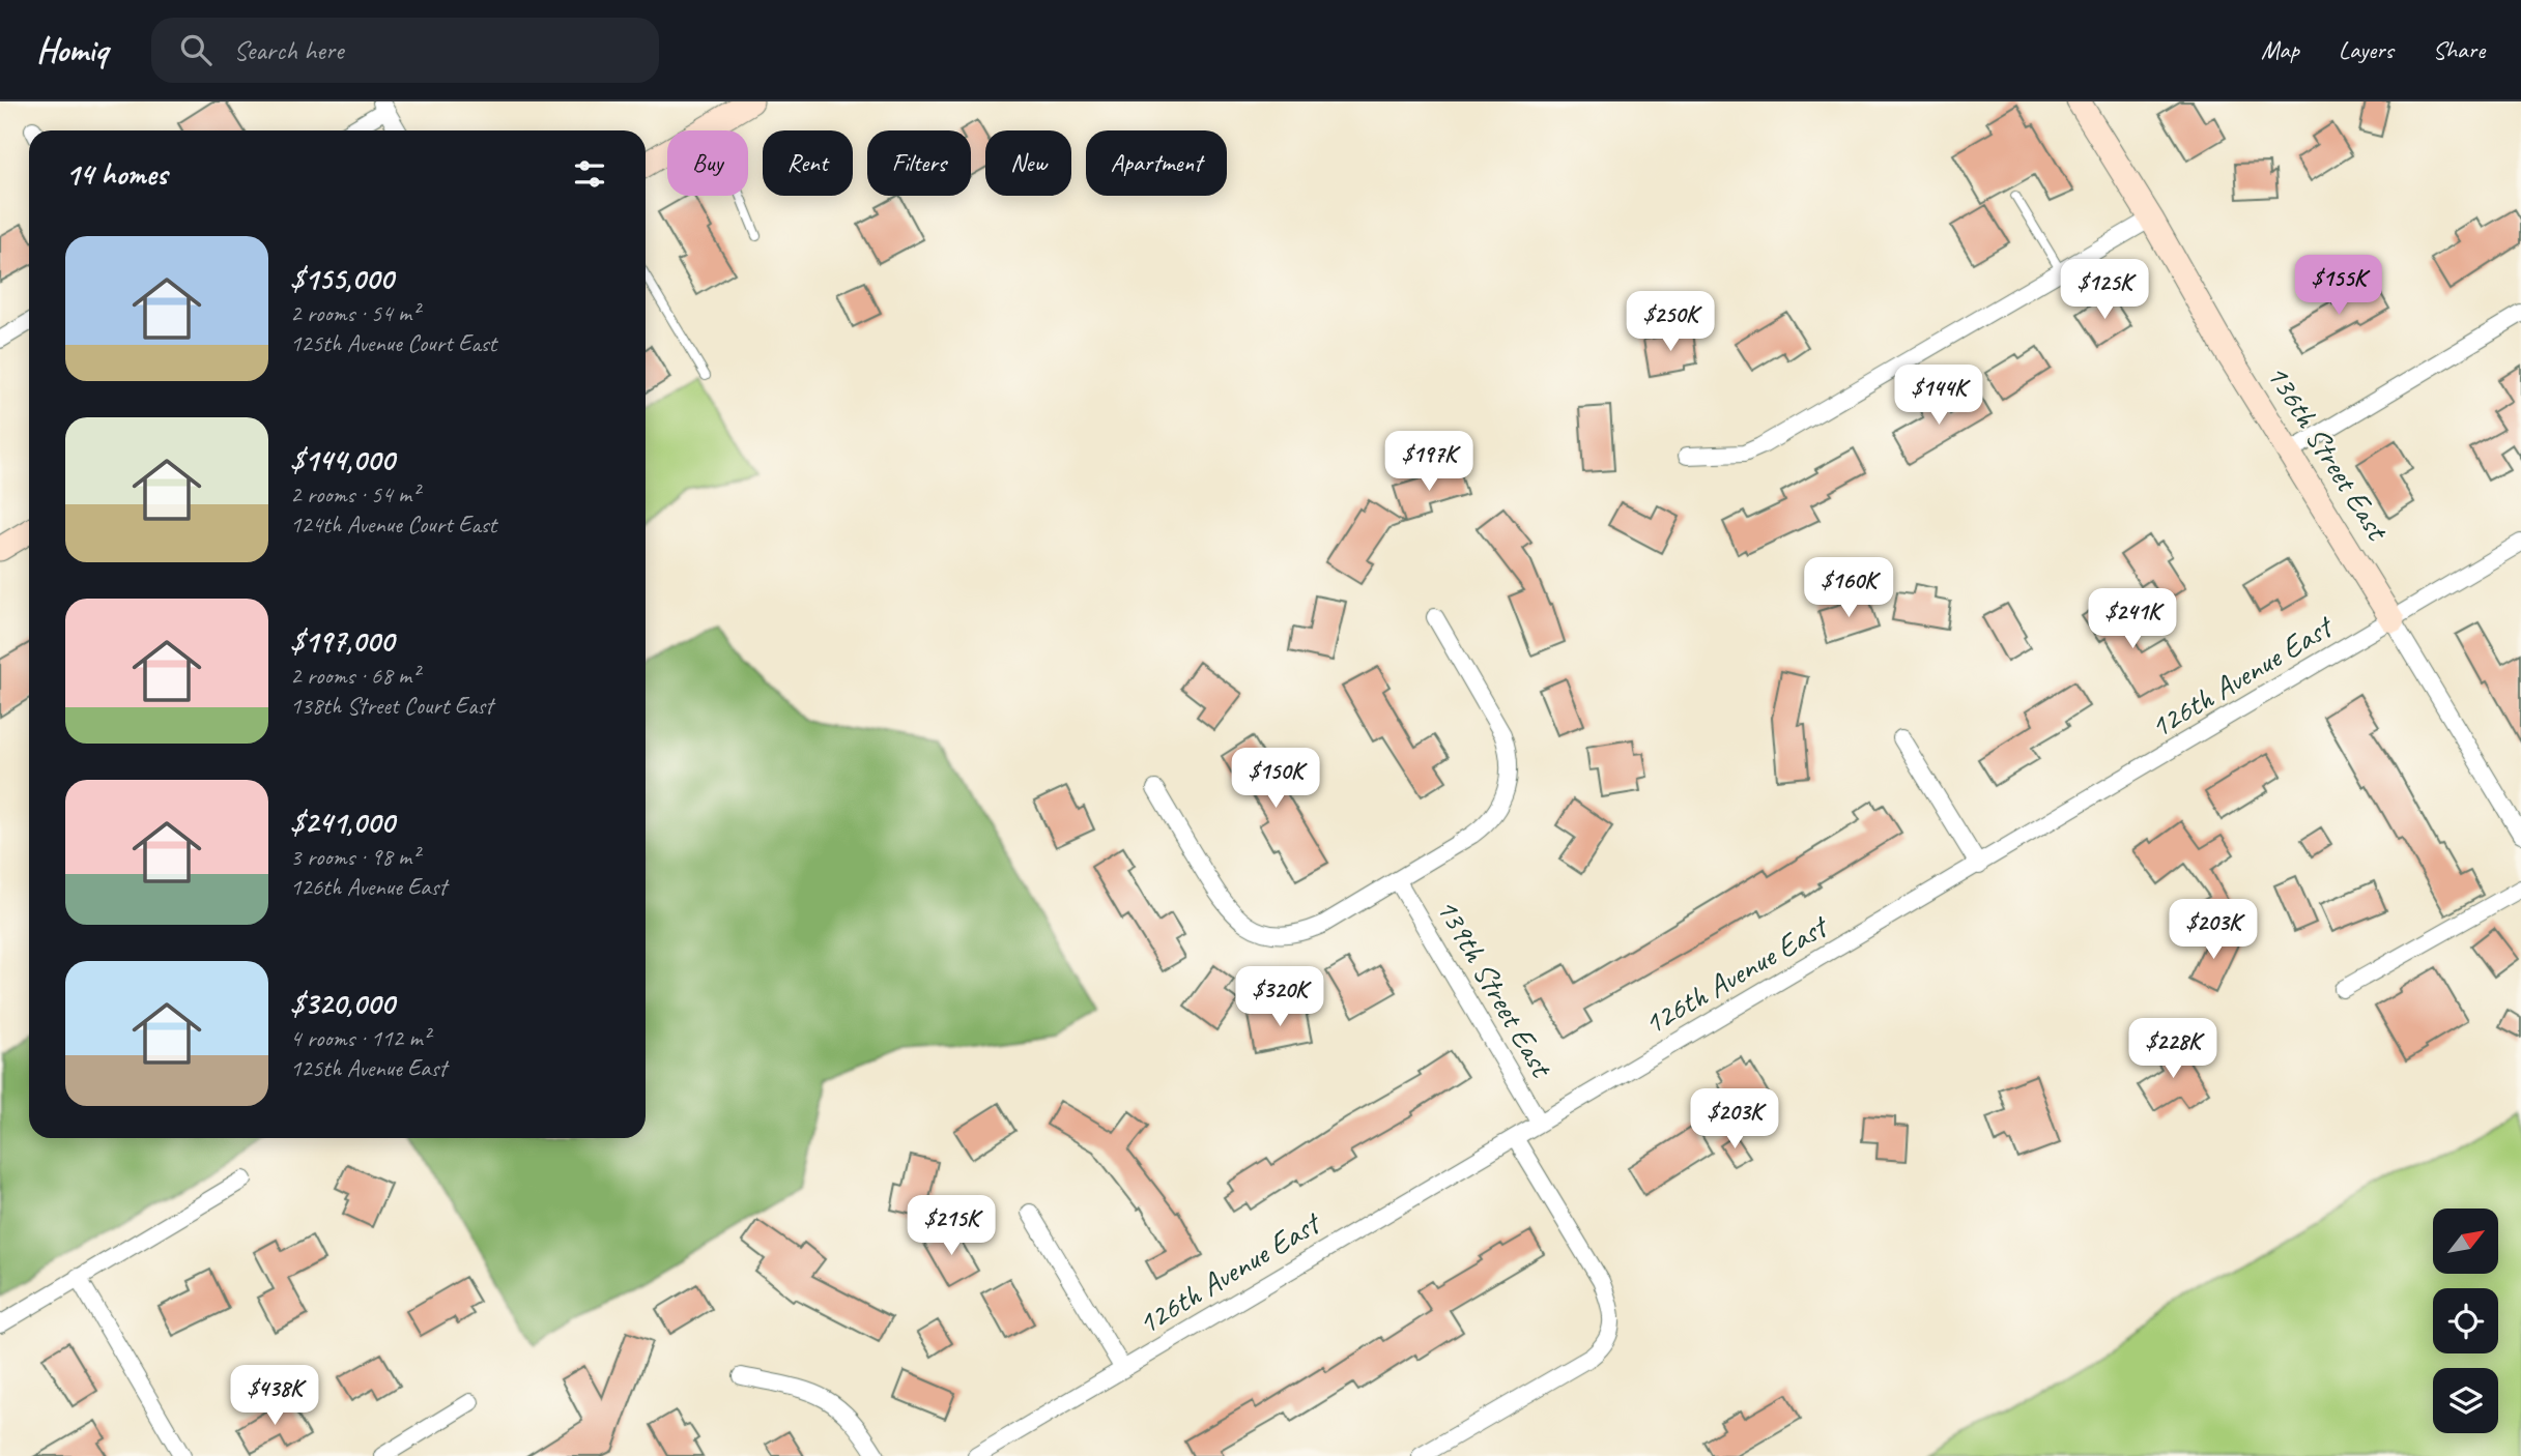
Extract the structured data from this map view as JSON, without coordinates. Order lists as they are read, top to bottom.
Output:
{
  "streets": {
    "street": ["136th Street East", "126th Avenue East", "139th Street East"]
  },
  "crossings": [
    ["136th Street East", "126th Avenue East"],
    ["126th Avenue East", "139th Street East"]
  ],
  "north": "top right",
  "page": {
    "header": "Homiq",
    "search": "Search here",
    "nav": ["Map", "Layers", "Share"],
    "chip": [
      "Buy",
      "Rent",
      "Filters",
      "New",
      "Apartment"
    ],
    "heading": "14 homes",
    "list": [
      {
        "name": "$155,000",
        "note": "2 rooms · 54 m² · 125th Avenue Court East"
      },
      {
        "name": "$144,000",
        "note": "2 rooms · 54 m² · 124th Avenue Court East"
      },
      {
        "name": "$197,000",
        "note": "2 rooms · 68 m² · 138th Street Court East"
      },
      {
        "name": "$241,000",
        "note": "3 rooms · 98 m² · 126th Avenue East"
      },
      {
        "name": "$320,000",
        "note": "4 rooms · 112 m² · 125th Avenue East"
      }
    ],
    "price": [
      "$155K",
      "$125K",
      "$250K",
      "$144K",
      "$197K",
      "$160K",
      "$241K",
      "$150K",
      "$203K",
      "$320K",
      "$228K",
      "$203K",
      "$215K",
      "$438K"
    ]
  }
}
